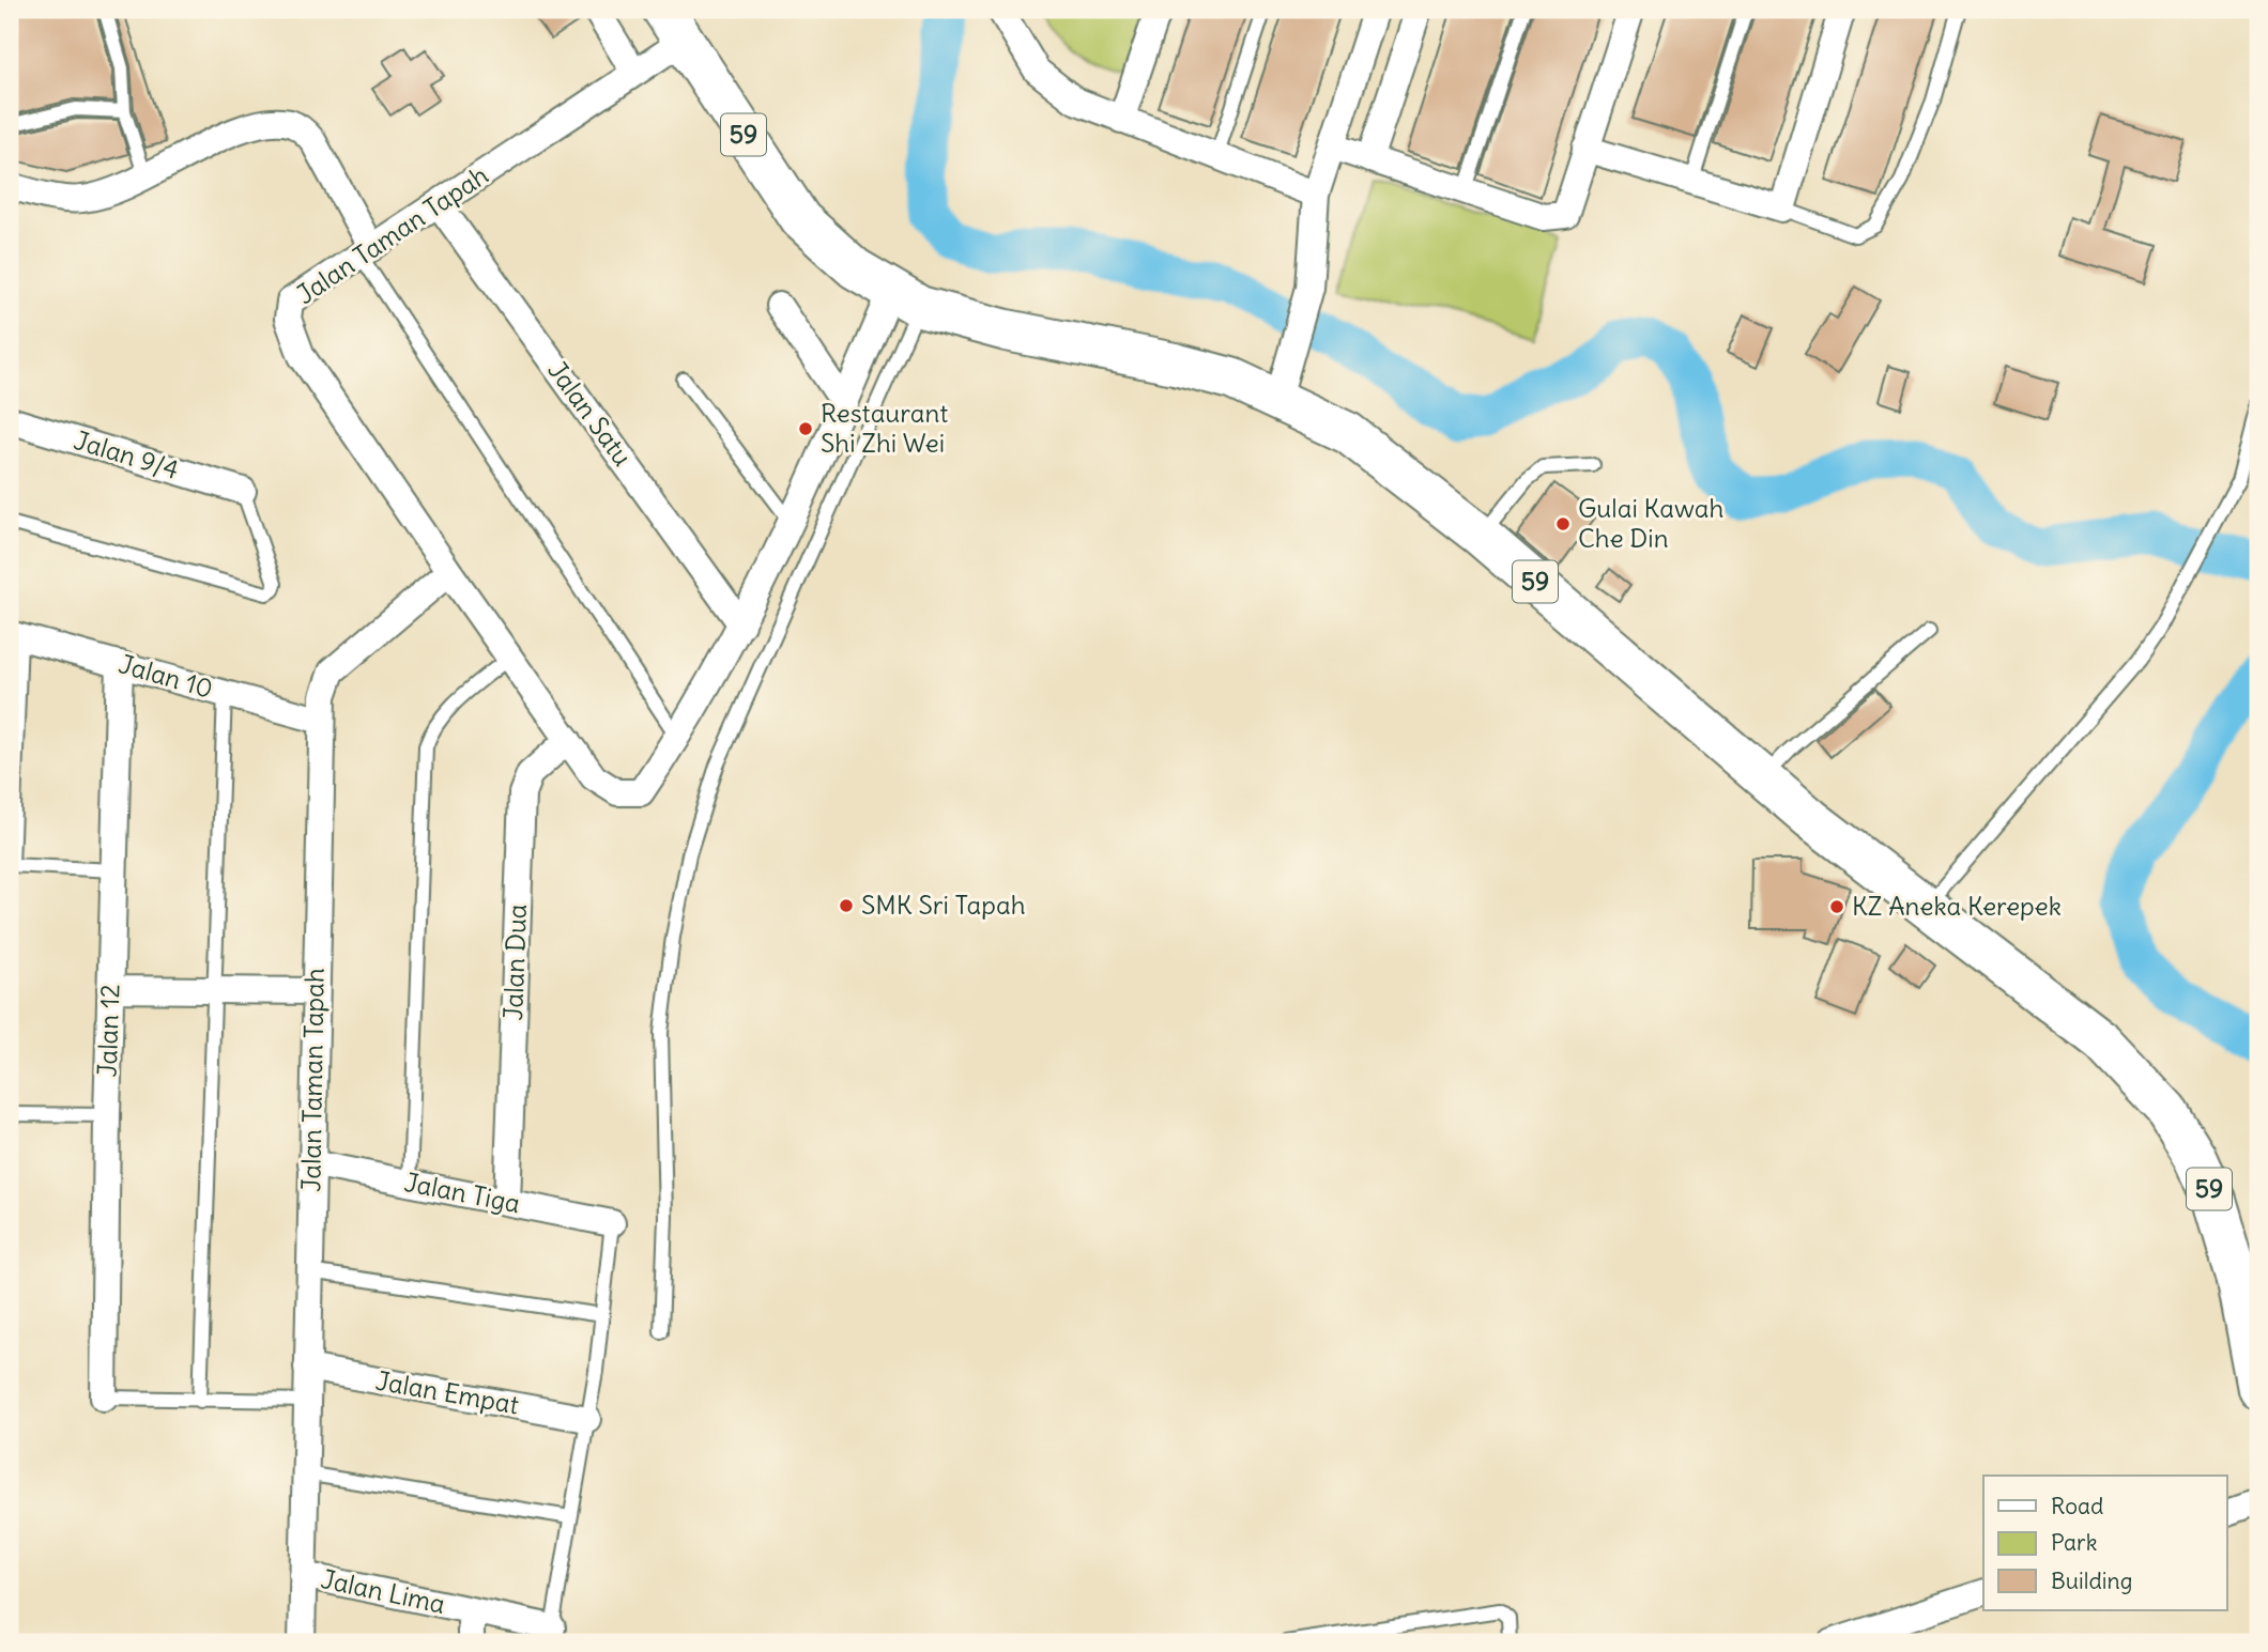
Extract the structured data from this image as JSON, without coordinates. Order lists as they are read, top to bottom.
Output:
{
  "streets": {
    "main road": ["59"],
    "street": [
      "Jalan Taman Tapah",
      "Jalan Satu",
      "Jalan 9/4",
      "Jalan 10",
      "Jalan Dua",
      "Jalan 12",
      "Jalan Tiga",
      "Jalan Empat",
      "Jalan Lima"
    ]
  },
  "crossings": [
    ["59", "Jalan Taman Tapah"],
    ["Jalan Taman Tapah", "Jalan Satu"],
    ["Jalan Taman Tapah", "Jalan 10"],
    ["Jalan Taman Tapah", "Jalan Dua"],
    ["Jalan Taman Tapah", "Jalan Tiga"],
    ["Jalan Taman Tapah", "Jalan Empat"],
    ["Jalan Taman Tapah", "Jalan Lima"],
    ["Jalan 10", "Jalan 12"],
    ["Jalan Dua", "Jalan Tiga"]
  ],
  "places": [
    "Restaurant Shi Zhi Wei",
    "Gulai Kawah Che Din",
    "SMK Sri Tapah",
    "KZ Aneka Kerepek"
  ],
  "legend": ["Road", "Park", "Building"]
}
